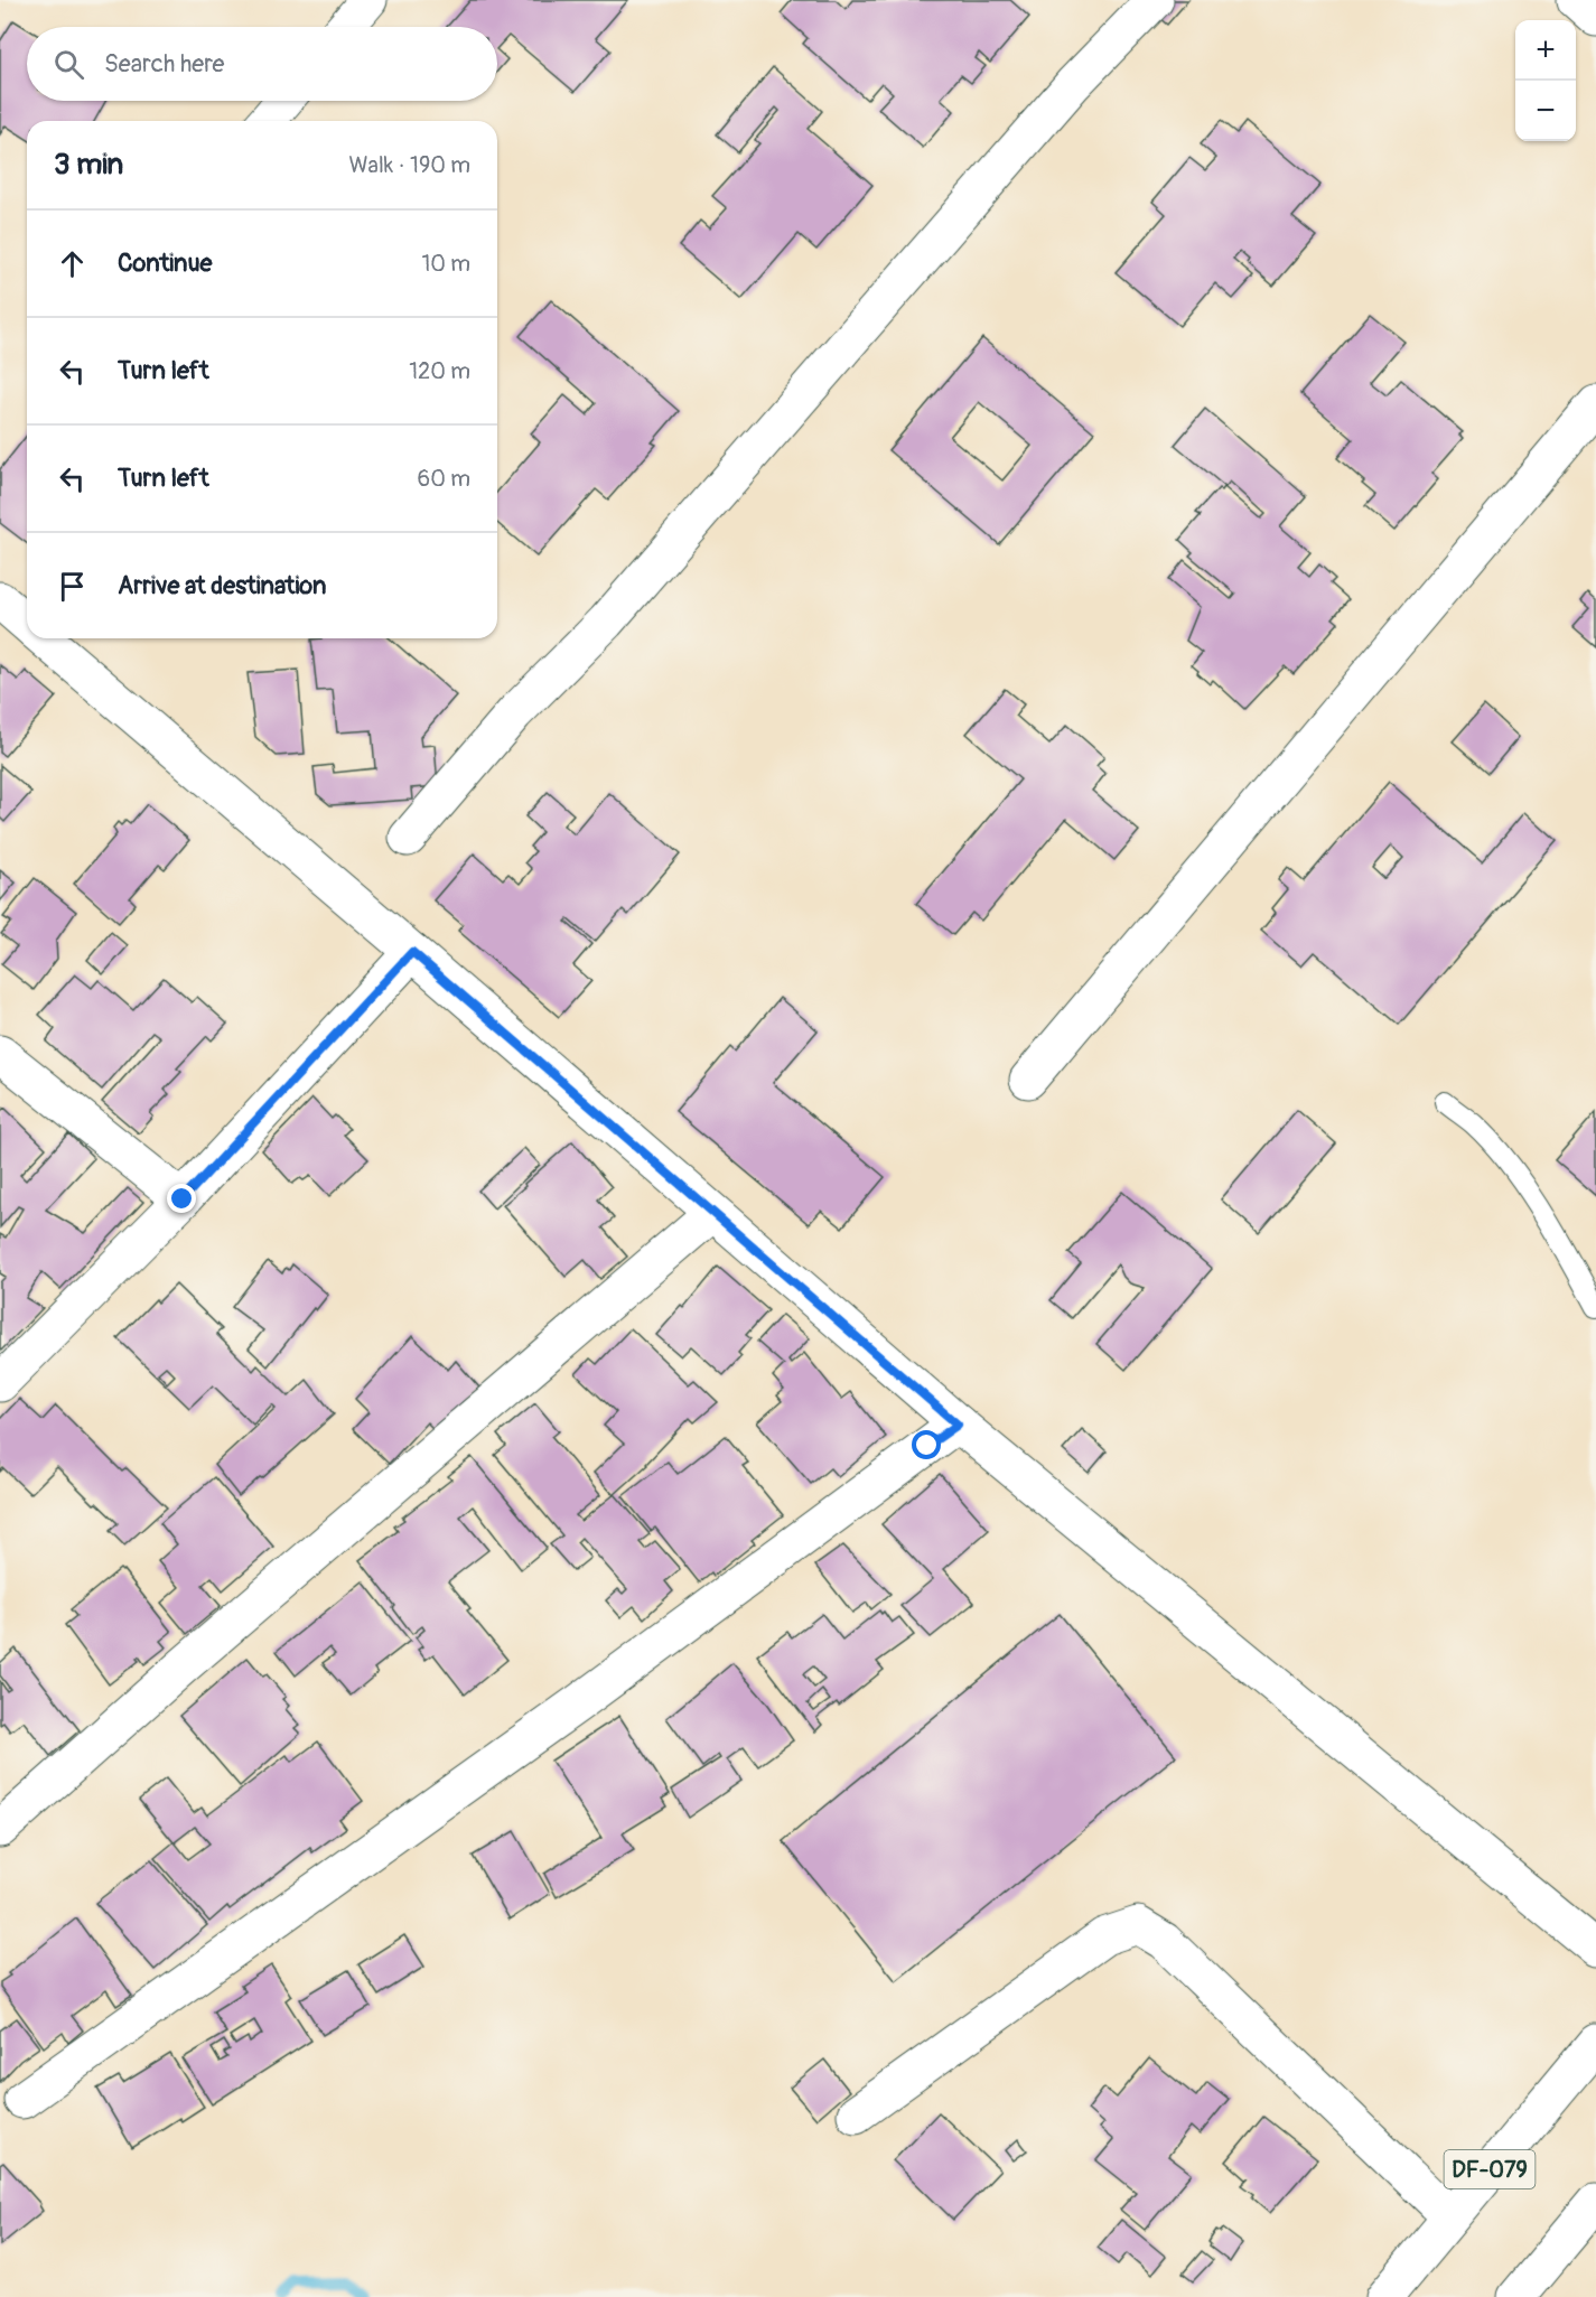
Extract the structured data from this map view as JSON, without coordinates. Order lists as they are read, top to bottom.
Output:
{
  "streets": {
    "street": ["DF-079"]
  },
  "page": {
    "map_buttons": ["+", "−"],
    "search": "Search here",
    "heading": ["3 min", "Walk · 190 m"],
    "list": [
      ["Continue", "10 m"],
      ["Turn left", "120 m"],
      ["Turn left", "60 m"],
      "Arrive at destination"
    ]
  }
}
